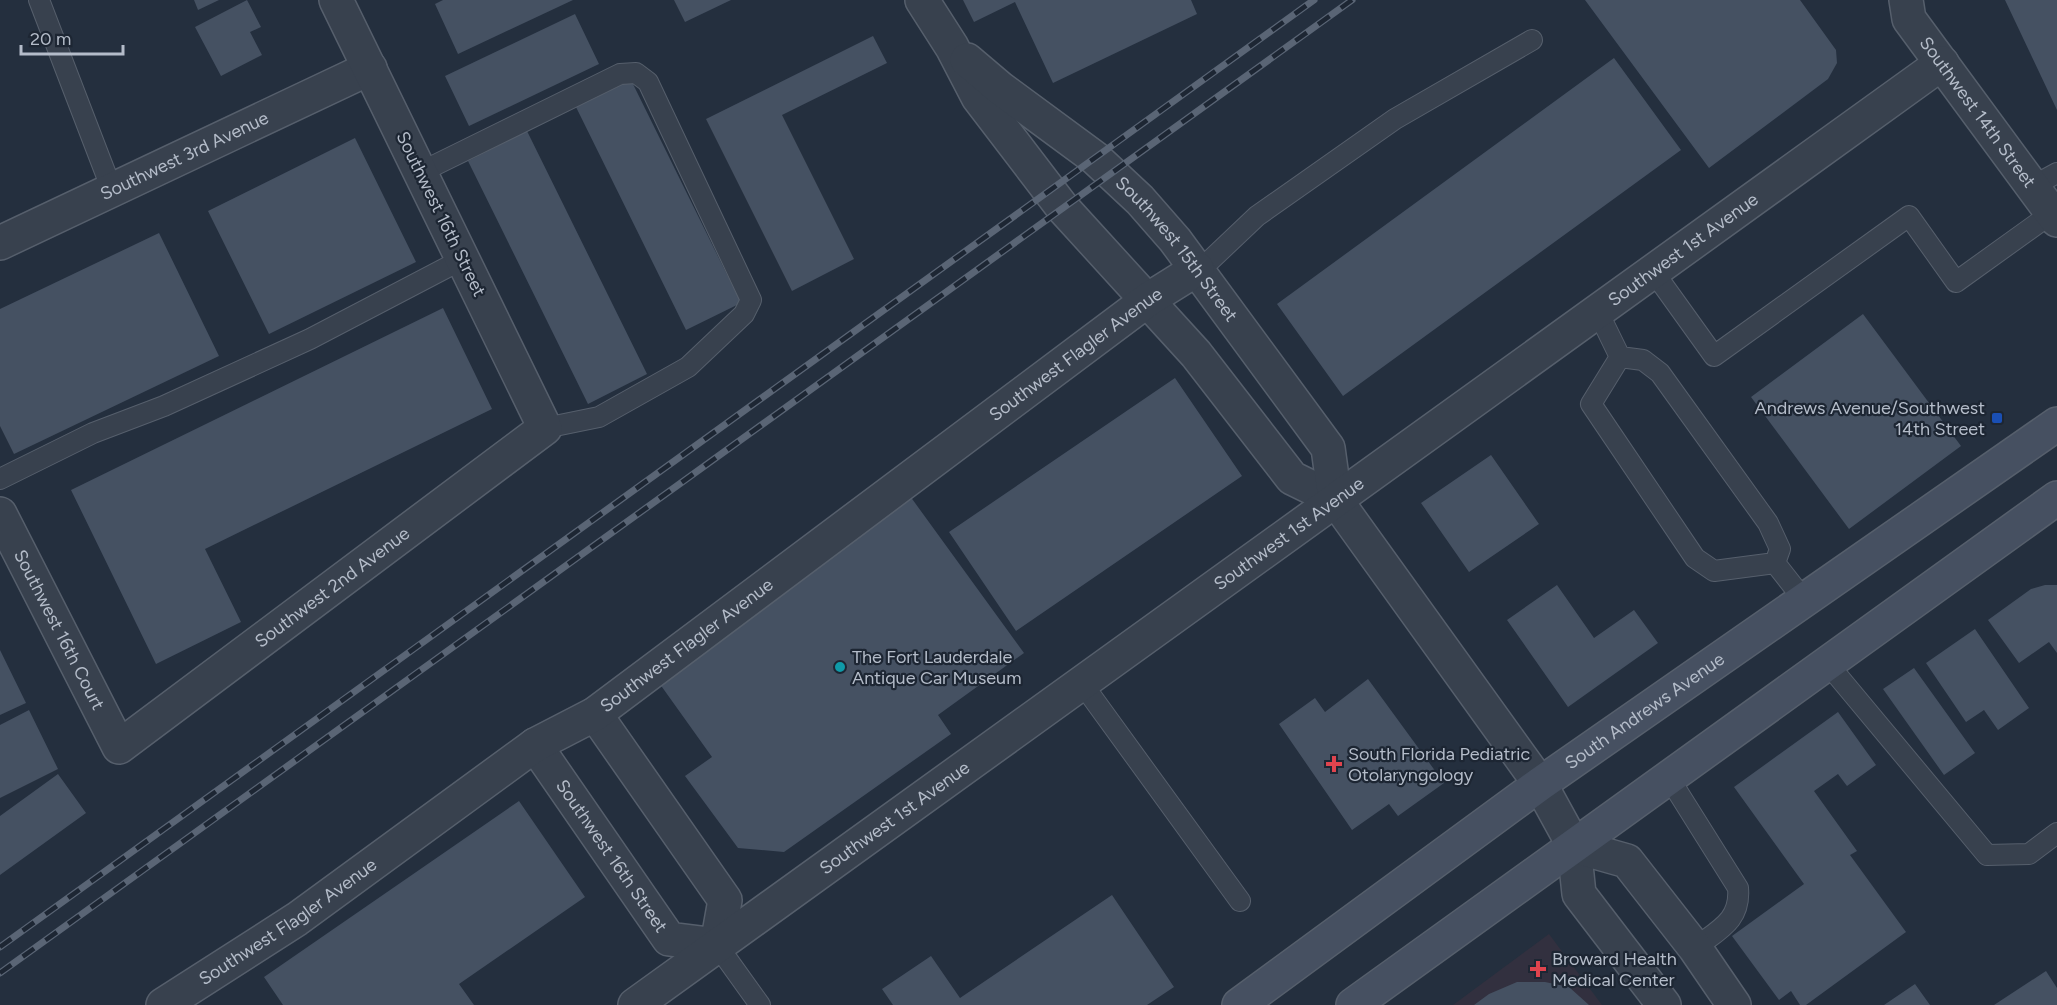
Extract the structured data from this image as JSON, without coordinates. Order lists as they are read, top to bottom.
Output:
{
  "streets": {
    "main road": ["South Andrews Avenue"],
    "street": [
      "Southwest 14th Street",
      "Southwest 3rd Avenue",
      "Southwest 16th Street",
      "Southwest 15th Street",
      "Southwest 1st Avenue",
      "Southwest Flagler Avenue",
      "Southwest 2nd Avenue",
      "Southwest 16th Court"
    ]
  },
  "crossings": [
    ["Southwest 14th Street", "Southwest 1st Avenue"],
    ["Southwest 3rd Avenue", "Southwest 16th Street"],
    ["Southwest 16th Street", "Southwest 1st Avenue"],
    ["Southwest 16th Street", "Southwest Flagler Avenue"],
    ["Southwest 16th Street", "Southwest 2nd Avenue"],
    ["Southwest 15th Street", "Southwest 1st Avenue"],
    ["Southwest 15th Street", "Southwest Flagler Avenue"],
    ["Southwest 15th Street", "South Andrews Avenue"],
    ["Southwest 2nd Avenue", "Southwest 16th Court"]
  ],
  "places": {
    "transit": ["Andrews Avenue/Southwest 14th Street"],
    "other": ["The Fort Lauderdale Antique Car Museum"],
    "health": ["South Florida Pediatric Otolaryngology", "Broward Health Medical Center"]
  },
  "scale_bar": "20 m"
}
